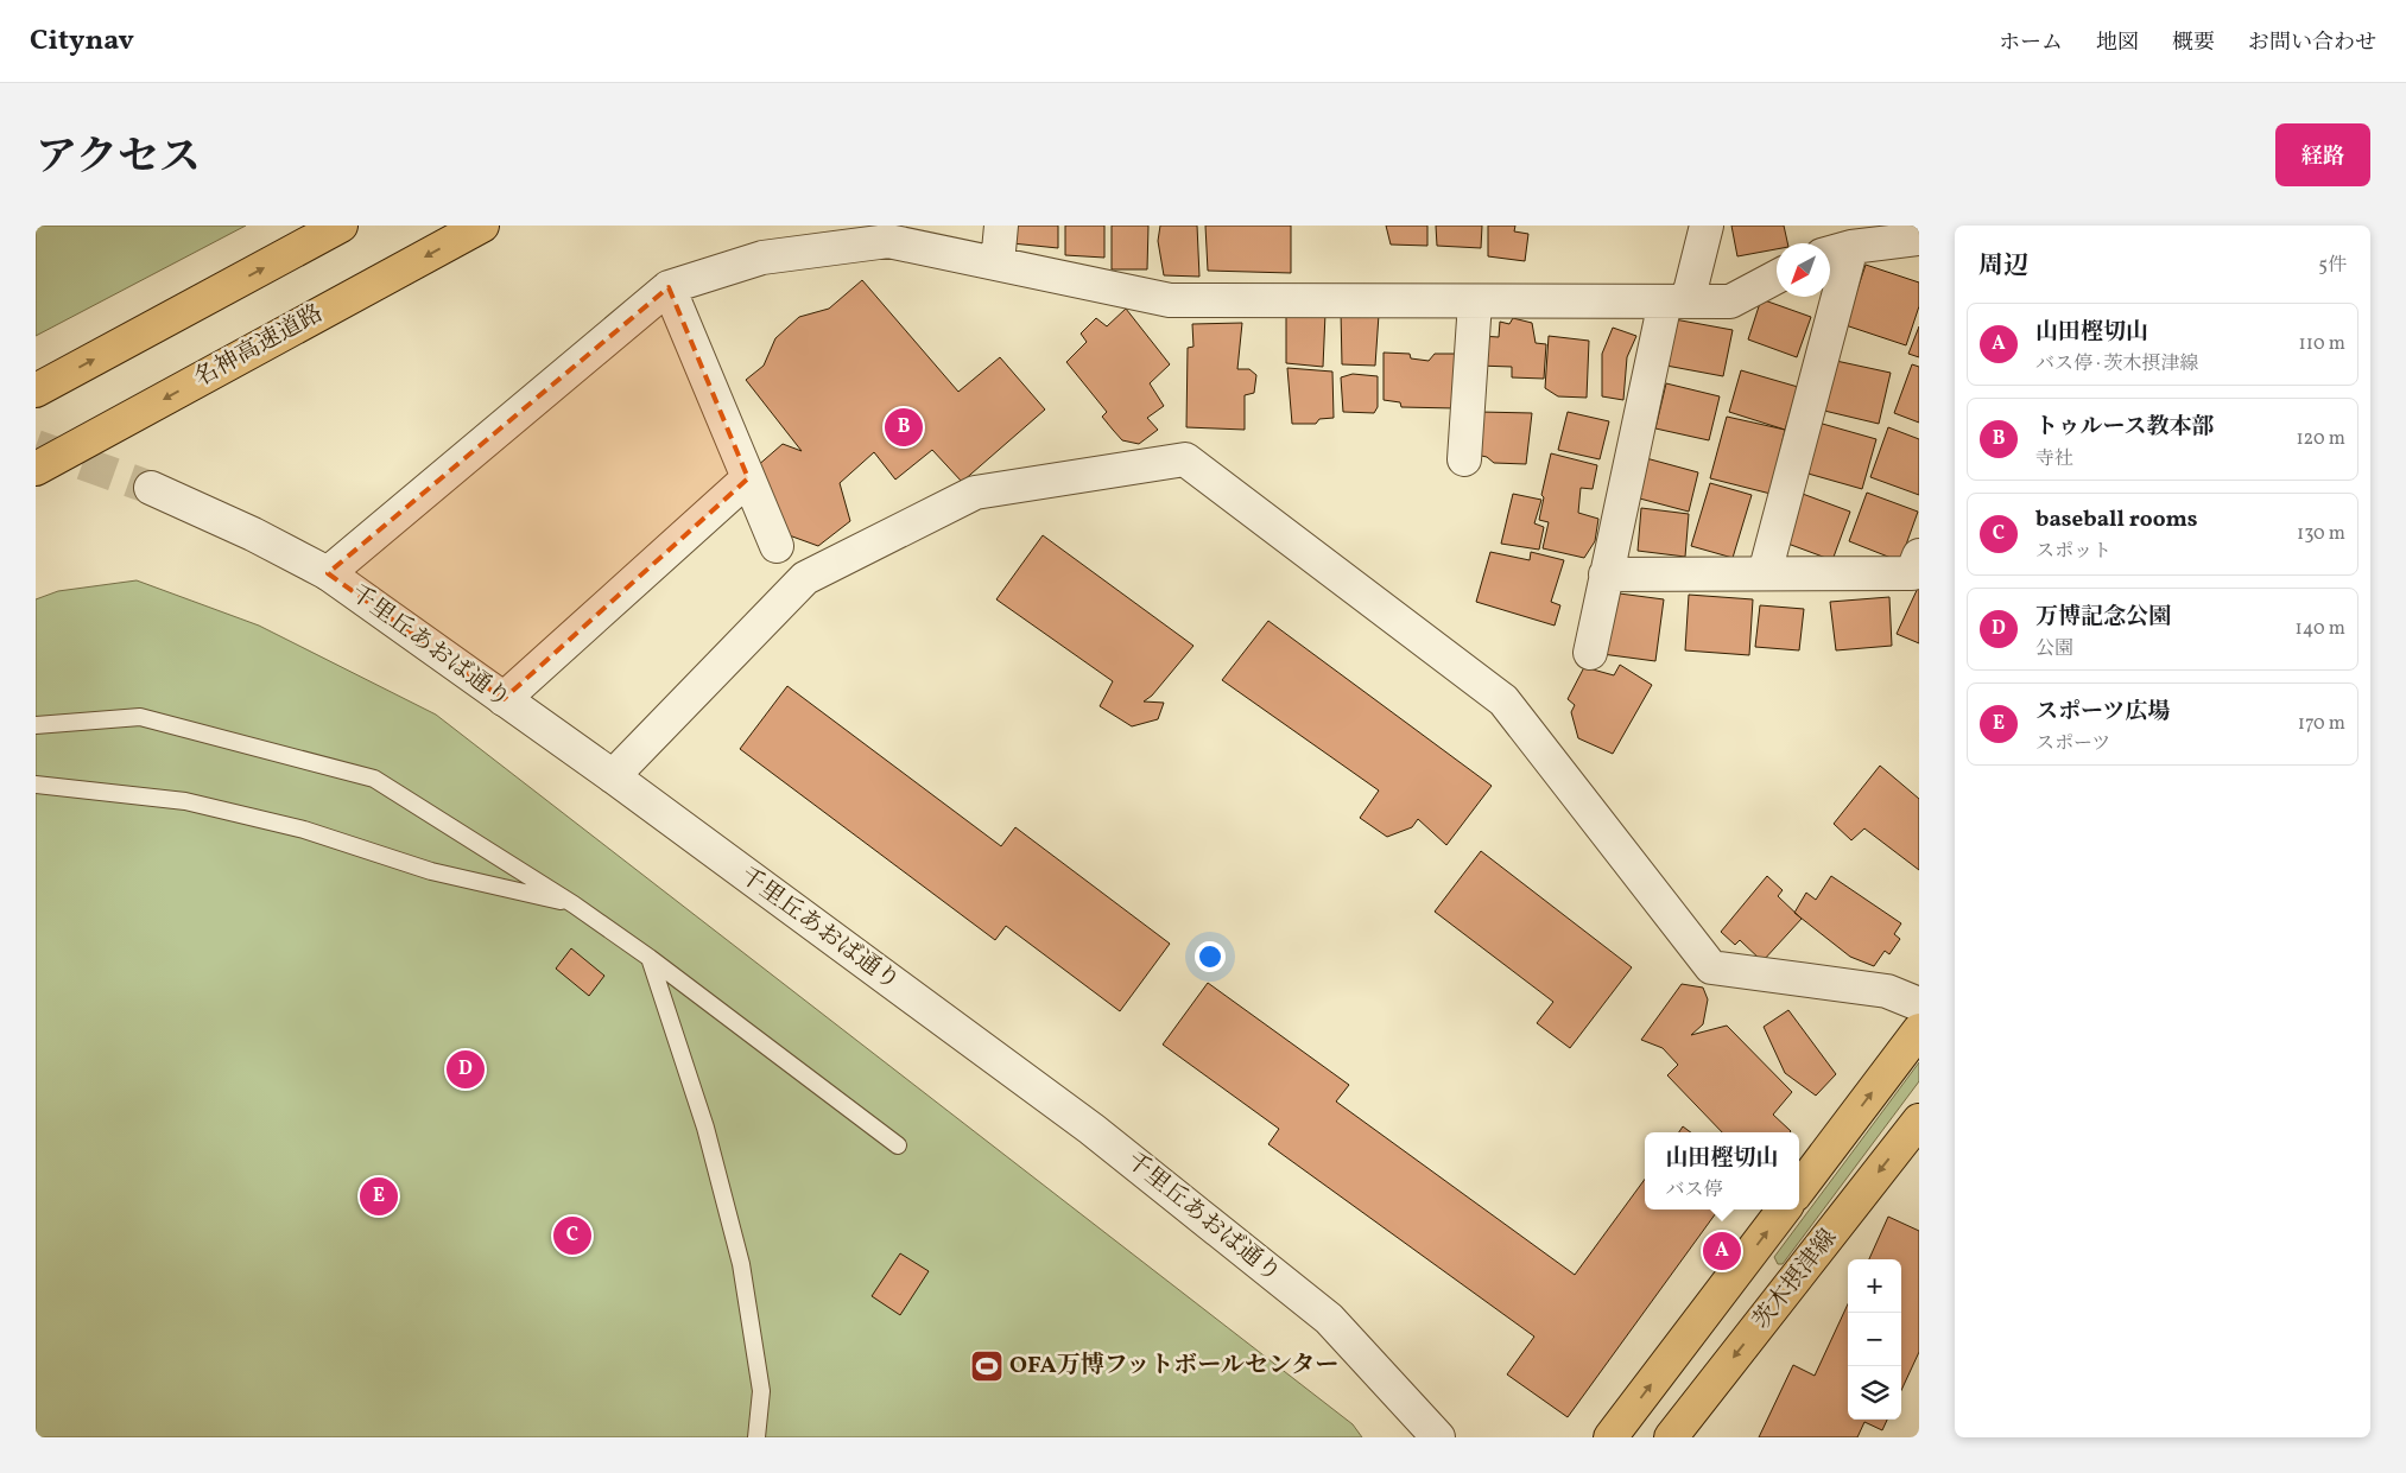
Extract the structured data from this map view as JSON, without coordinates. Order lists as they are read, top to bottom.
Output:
{
  "streets": {
    "main road": ["名神高速道路", "茨木摂津線"],
    "street": ["千里丘あおば通り"]
  },
  "places": {
    "sports": ["OFA万博フットボールセンター"]
  },
  "north": "bottom left",
  "page": {
    "header": "Citynav",
    "nav": [
      "ホーム",
      "地図",
      "概要",
      "お問い合わせ"
    ],
    "title": "アクセス",
    "buttons": "経路",
    "heading": ["周辺", "5件"],
    "list": [
      {
        "mark": "A",
        "name": "山田樫切山",
        "note": "バス停 · 茨木摂津線",
        "value": "110 m"
      },
      {
        "mark": "B",
        "name": "トゥルース教本部",
        "note": "寺社",
        "value": "120 m"
      },
      {
        "mark": "C",
        "name": "baseball rooms",
        "note": "スポット",
        "value": "130 m"
      },
      {
        "mark": "D",
        "name": "万博記念公園",
        "note": "公園",
        "value": "140 m"
      },
      {
        "mark": "E",
        "name": "スポーツ広場",
        "note": "スポーツ",
        "value": "170 m"
      }
    ],
    "pins": [
      "B",
      "D",
      "E",
      "C",
      "A"
    ],
    "popup": ["山田樫切山", "バス停"],
    "map_buttons": ["+", "−"]
  }
}
